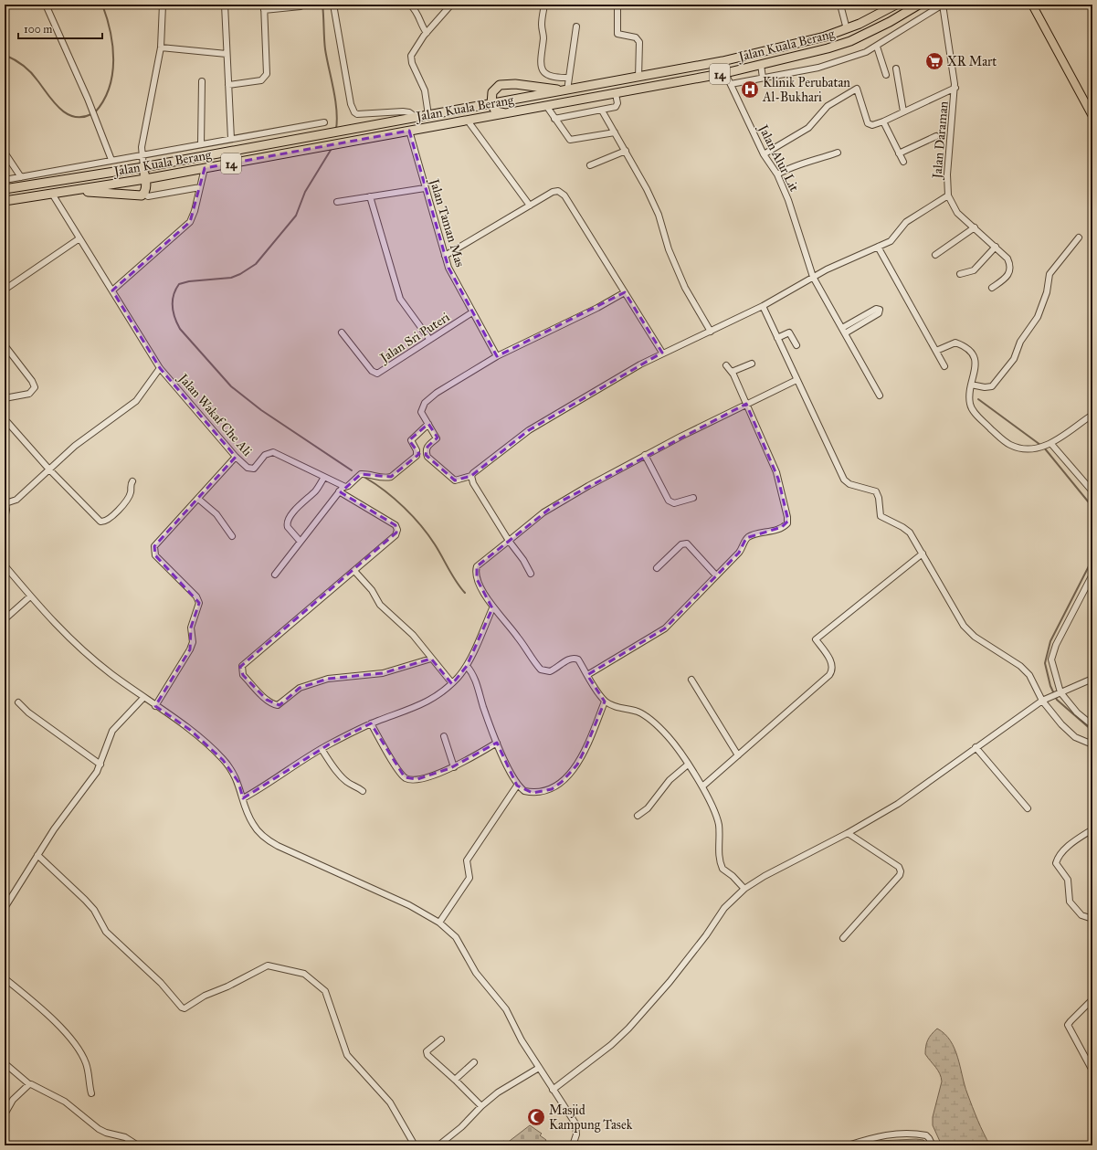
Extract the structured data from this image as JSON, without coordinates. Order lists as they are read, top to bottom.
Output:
{
  "streets": {
    "highway": ["Jalan Kuala Berang", "14"],
    "street": [
      "Jalan Daraman",
      "Jalan Alur Lit",
      "Jalan Taman Mas",
      "Jalan Sri Puteri",
      "Jalan Wakaf Che Ali"
    ]
  },
  "crossings": [
    ["Jalan Kuala Berang", "Jalan Alur Lit"],
    ["Jalan Kuala Berang", "Jalan Taman Mas"],
    ["Jalan Kuala Berang", "Jalan Wakaf Che Ali"],
    ["Jalan Taman Mas", "Jalan Sri Puteri"]
  ],
  "places": {
    "supermarket": ["XR Mart"],
    "hospital": ["Klinik Perubatan Al-Bukhari"],
    "mosque": ["Masjid Kampung Tasek"]
  },
  "scale_bar": "100 m"
}
